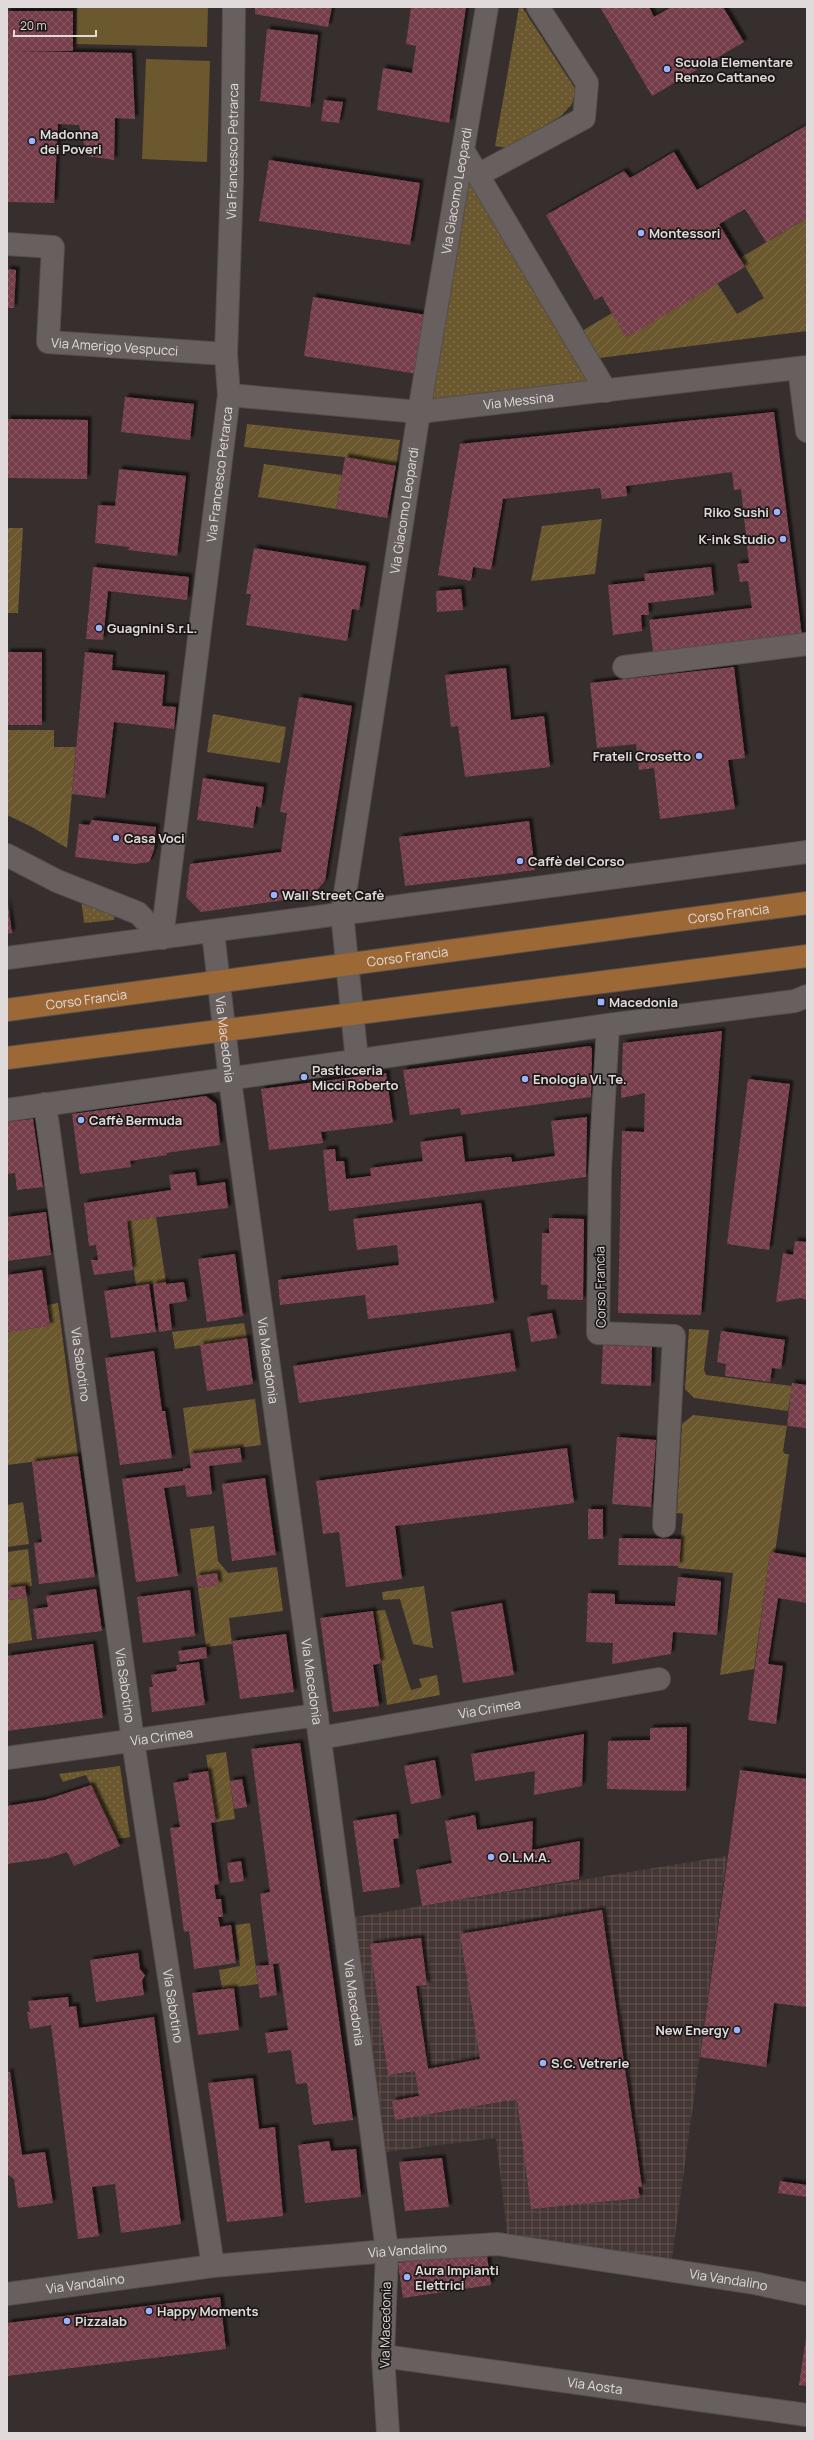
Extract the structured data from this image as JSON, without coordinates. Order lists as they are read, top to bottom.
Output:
{
  "streets": {
    "main road": ["Corso Francia"],
    "street": [
      "Via Francesco Petrarca",
      "Via Giacomo Leopardi",
      "Via Amerigo Vespucci",
      "Via Messina",
      "Via Macedonia",
      "Via Sabotino",
      "Via Crimea",
      "Via Vandalino",
      "Via Aosta"
    ]
  },
  "crossings": [
    ["Via Francesco Petrarca", "Via Amerigo Vespucci"],
    ["Via Francesco Petrarca", "Via Messina"],
    ["Via Giacomo Leopardi", "Via Messina"],
    ["Via Giacomo Leopardi", "Corso Francia"],
    ["Corso Francia", "Via Macedonia"],
    ["Via Macedonia", "Via Crimea"],
    ["Via Macedonia", "Via Vandalino"],
    ["Via Macedonia", "Via Aosta"],
    ["Via Sabotino", "Via Crimea"],
    ["Via Sabotino", "Via Vandalino"]
  ],
  "places": {
    "other": [
      "Scuola Elementare Renzo Cattaneo",
      "Madonna dei Poveri",
      "Montessori",
      "Riko Sushi",
      "K-ink Studio",
      "Guagnini S.r.L.",
      "Frateli Crosetto",
      "Casa Voci",
      "Caffè del Corso",
      "Wall Street Cafè",
      "Pasticceria Micci Roberto",
      "Enologia Vi. Te.",
      "Caffè Bermuda",
      "O.L.M.A.",
      "New Energy",
      "S.C. Vetrerie",
      "Aura Impianti Elettrici",
      "Happy Moments",
      "Pizzalab"
    ],
    "transit": ["Macedonia"]
  },
  "scale_bar": "20 m"
}
